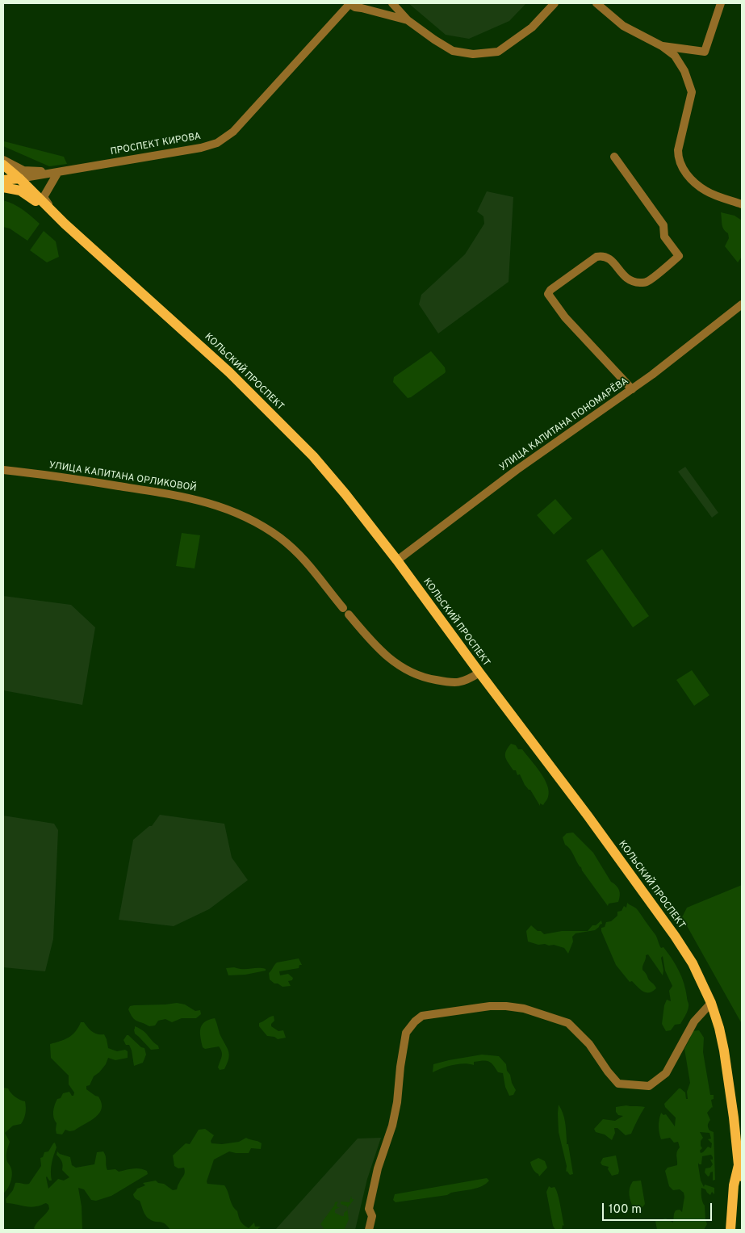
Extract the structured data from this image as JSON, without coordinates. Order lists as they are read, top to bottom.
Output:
{
  "streets": {
    "main road": ["ПРОСПЕКТ КИРОВА", "КОЛЬСКИЙ ПРОСПЕКТ"],
    "street": ["УЛИЦА КАПИТАНА ПОНОМАРЁВА", "УЛИЦА КАПИТАНА ОРЛИКОВОЙ"]
  },
  "crossings": [
    ["ПРОСПЕКТ КИРОВА", "КОЛЬСКИЙ ПРОСПЕКТ"],
    ["КОЛЬСКИЙ ПРОСПЕКТ", "УЛИЦА КАПИТАНА ПОНОМАРЁВА"],
    ["КОЛЬСКИЙ ПРОСПЕКТ", "УЛИЦА КАПИТАНА ОРЛИКОВОЙ"]
  ],
  "scale_bar": "100 m"
}
